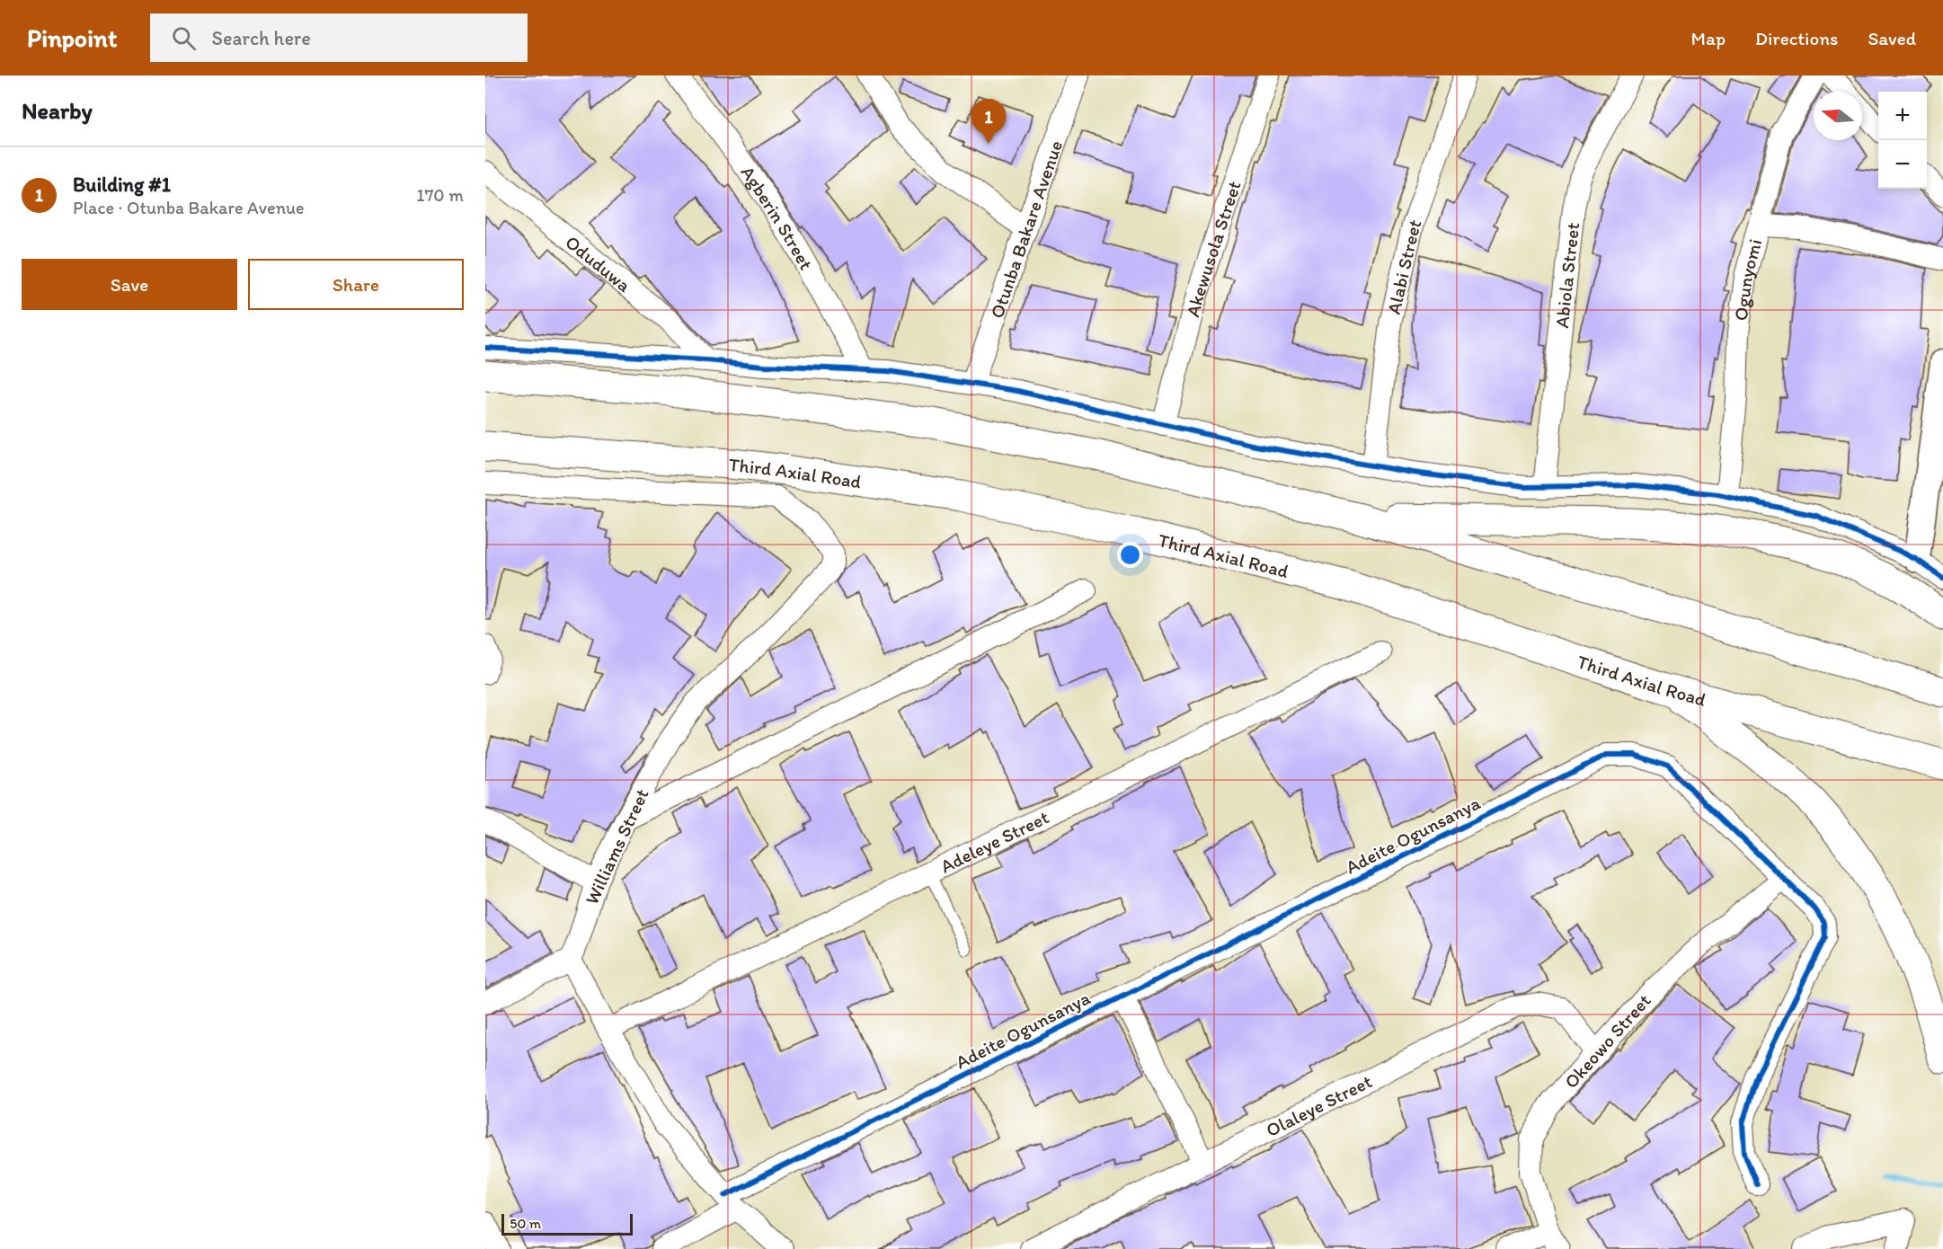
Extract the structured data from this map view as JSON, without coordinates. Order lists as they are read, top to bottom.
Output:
{
  "streets": {
    "highway": ["Third Axial Road"],
    "street": [
      "Agberin Street",
      "Otunba Bakare Avenue",
      "Akewusola Street",
      "Oduduwa",
      "Alabi Street",
      "Abiola Street",
      "Ogunyomi",
      "Adeite Ogunsanya",
      "Adeleye Street",
      "Williams Street",
      "Okeowo Street",
      "Olaleye Street"
    ]
  },
  "crossings": [
    ["Third Axial Road", "Williams Street"],
    ["Adeite Ogunsanya", "Okeowo Street"],
    ["Okeowo Street", "Olaleye Street"]
  ],
  "scale_bar": "50 m",
  "north": "left",
  "page": {
    "header": "Pinpoint",
    "search": "Search here",
    "nav": ["Map", "Directions", "Saved"],
    "heading": "Nearby",
    "map_buttons": ["+", "−"],
    "pins": "1",
    "list": [
      {
        "mark": "1",
        "name": "Building #1",
        "note": "Place · Otunba Bakare Avenue",
        "value": "170 m"
      }
    ],
    "buttons": ["Save", "Share"],
    "scale": "50 m"
  }
}
